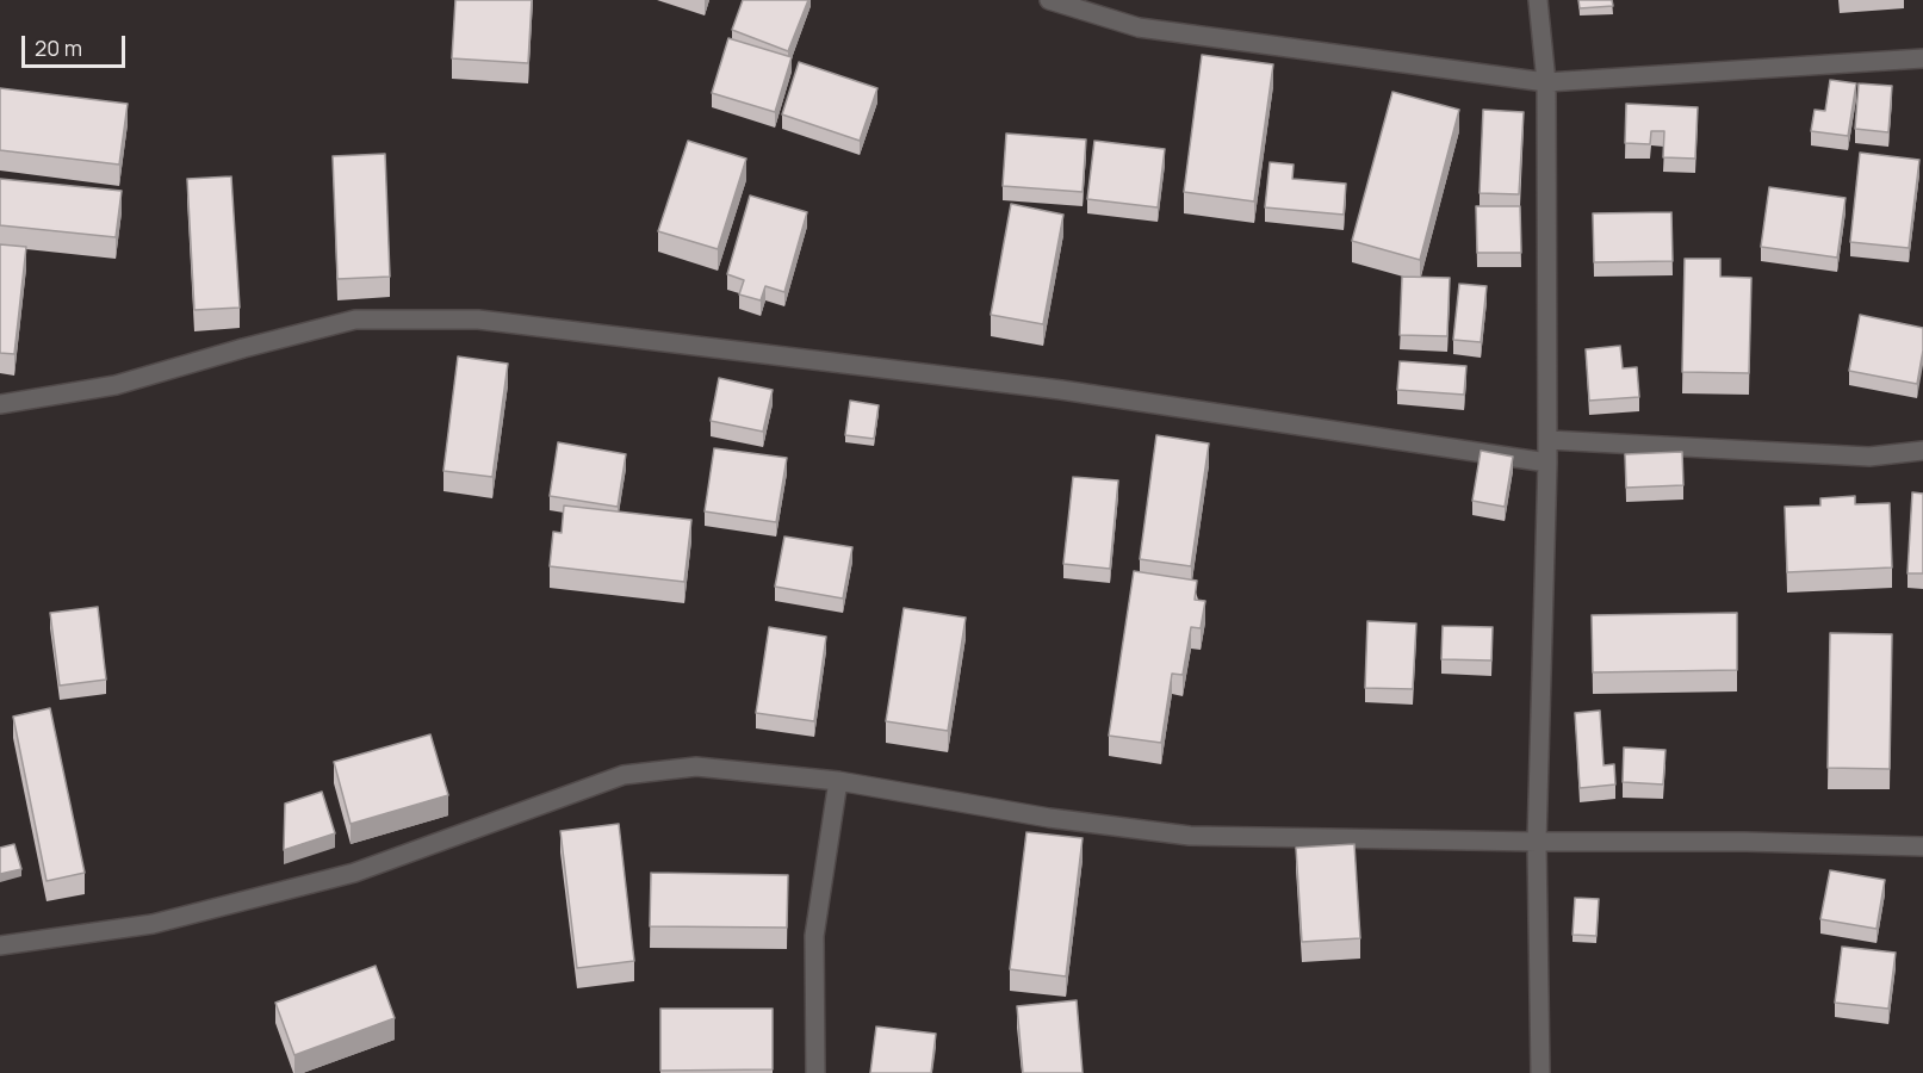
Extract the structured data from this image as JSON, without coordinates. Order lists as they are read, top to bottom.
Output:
{
  "scale_bar": "20 m"
}
